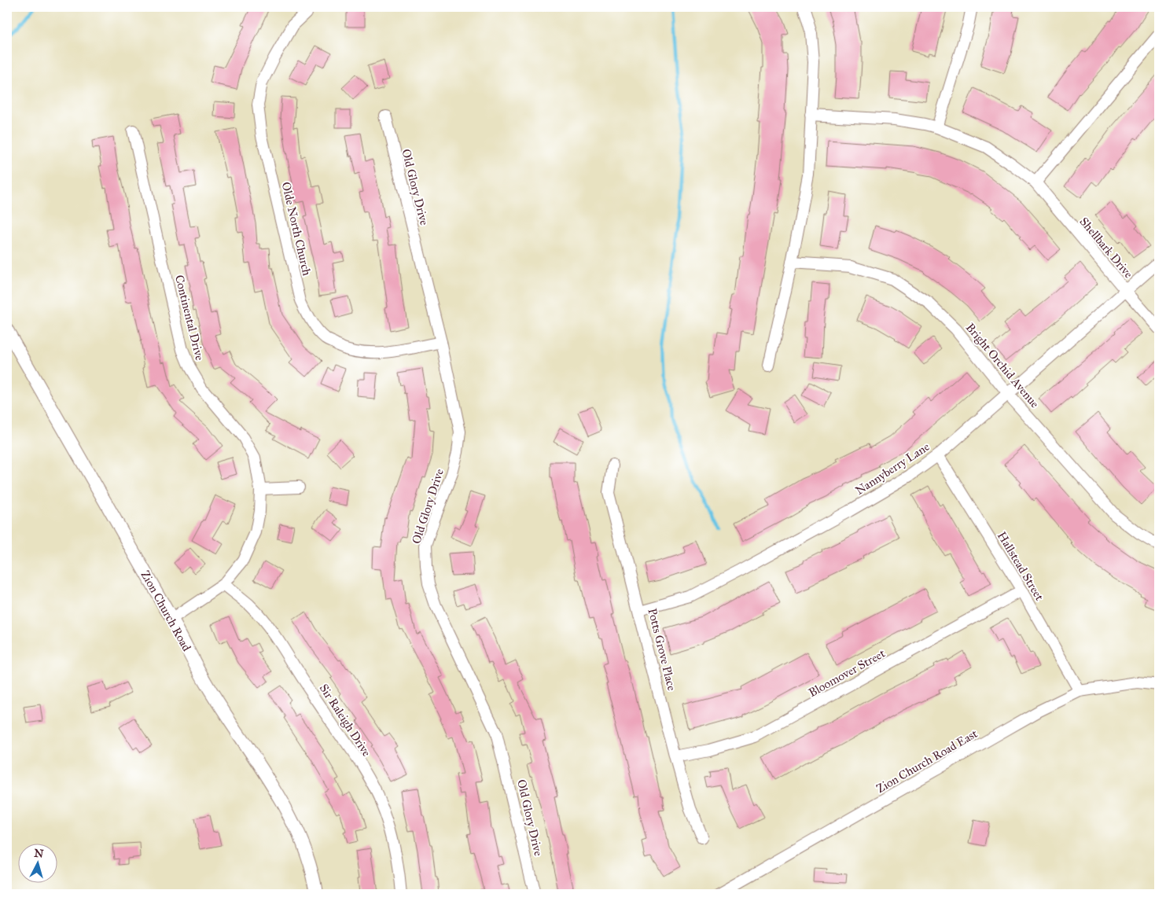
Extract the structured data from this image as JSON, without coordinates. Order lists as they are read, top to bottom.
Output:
{
  "streets": {
    "street": [
      "Old Glory Drive",
      "Olde North Church",
      "Shellbark Drive",
      "Continental Drive",
      "Bright Orchid Avenue",
      "Nannyberry Lane",
      "Hallstead Street",
      "Zion Church Road",
      "Potts Grove Place",
      "Bloomover Street",
      "Sir Raleigh Drive",
      "Zion Church Road East"
    ]
  },
  "crossings": [
    ["Old Glory Drive", "Olde North Church"],
    ["Shellbark Drive", "Nannyberry Lane"],
    ["Continental Drive", "Zion Church Road"],
    ["Continental Drive", "Sir Raleigh Drive"],
    ["Bright Orchid Avenue", "Nannyberry Lane"],
    ["Nannyberry Lane", "Hallstead Street"],
    ["Nannyberry Lane", "Potts Grove Place"],
    ["Hallstead Street", "Bloomover Street"],
    ["Hallstead Street", "Zion Church Road East"],
    ["Potts Grove Place", "Bloomover Street"]
  ],
  "north": "top"
}
